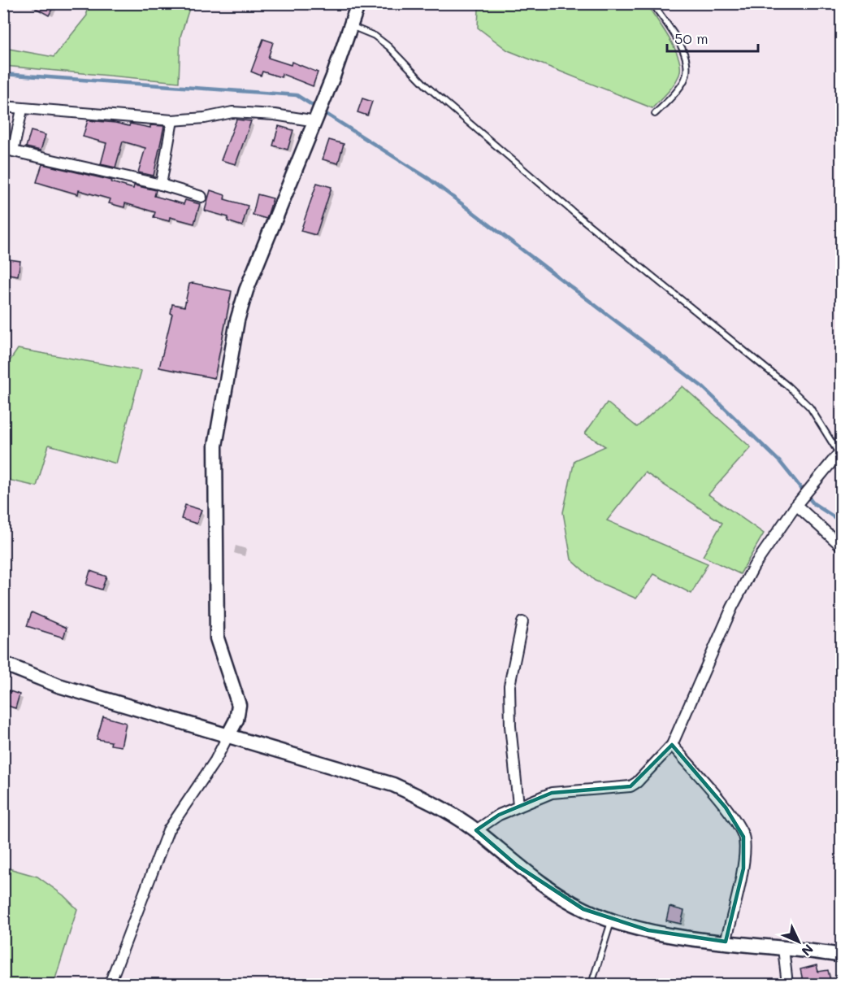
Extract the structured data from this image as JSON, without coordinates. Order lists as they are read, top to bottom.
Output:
{
  "scale_bar": "50 m",
  "north": "bottom right"
}
